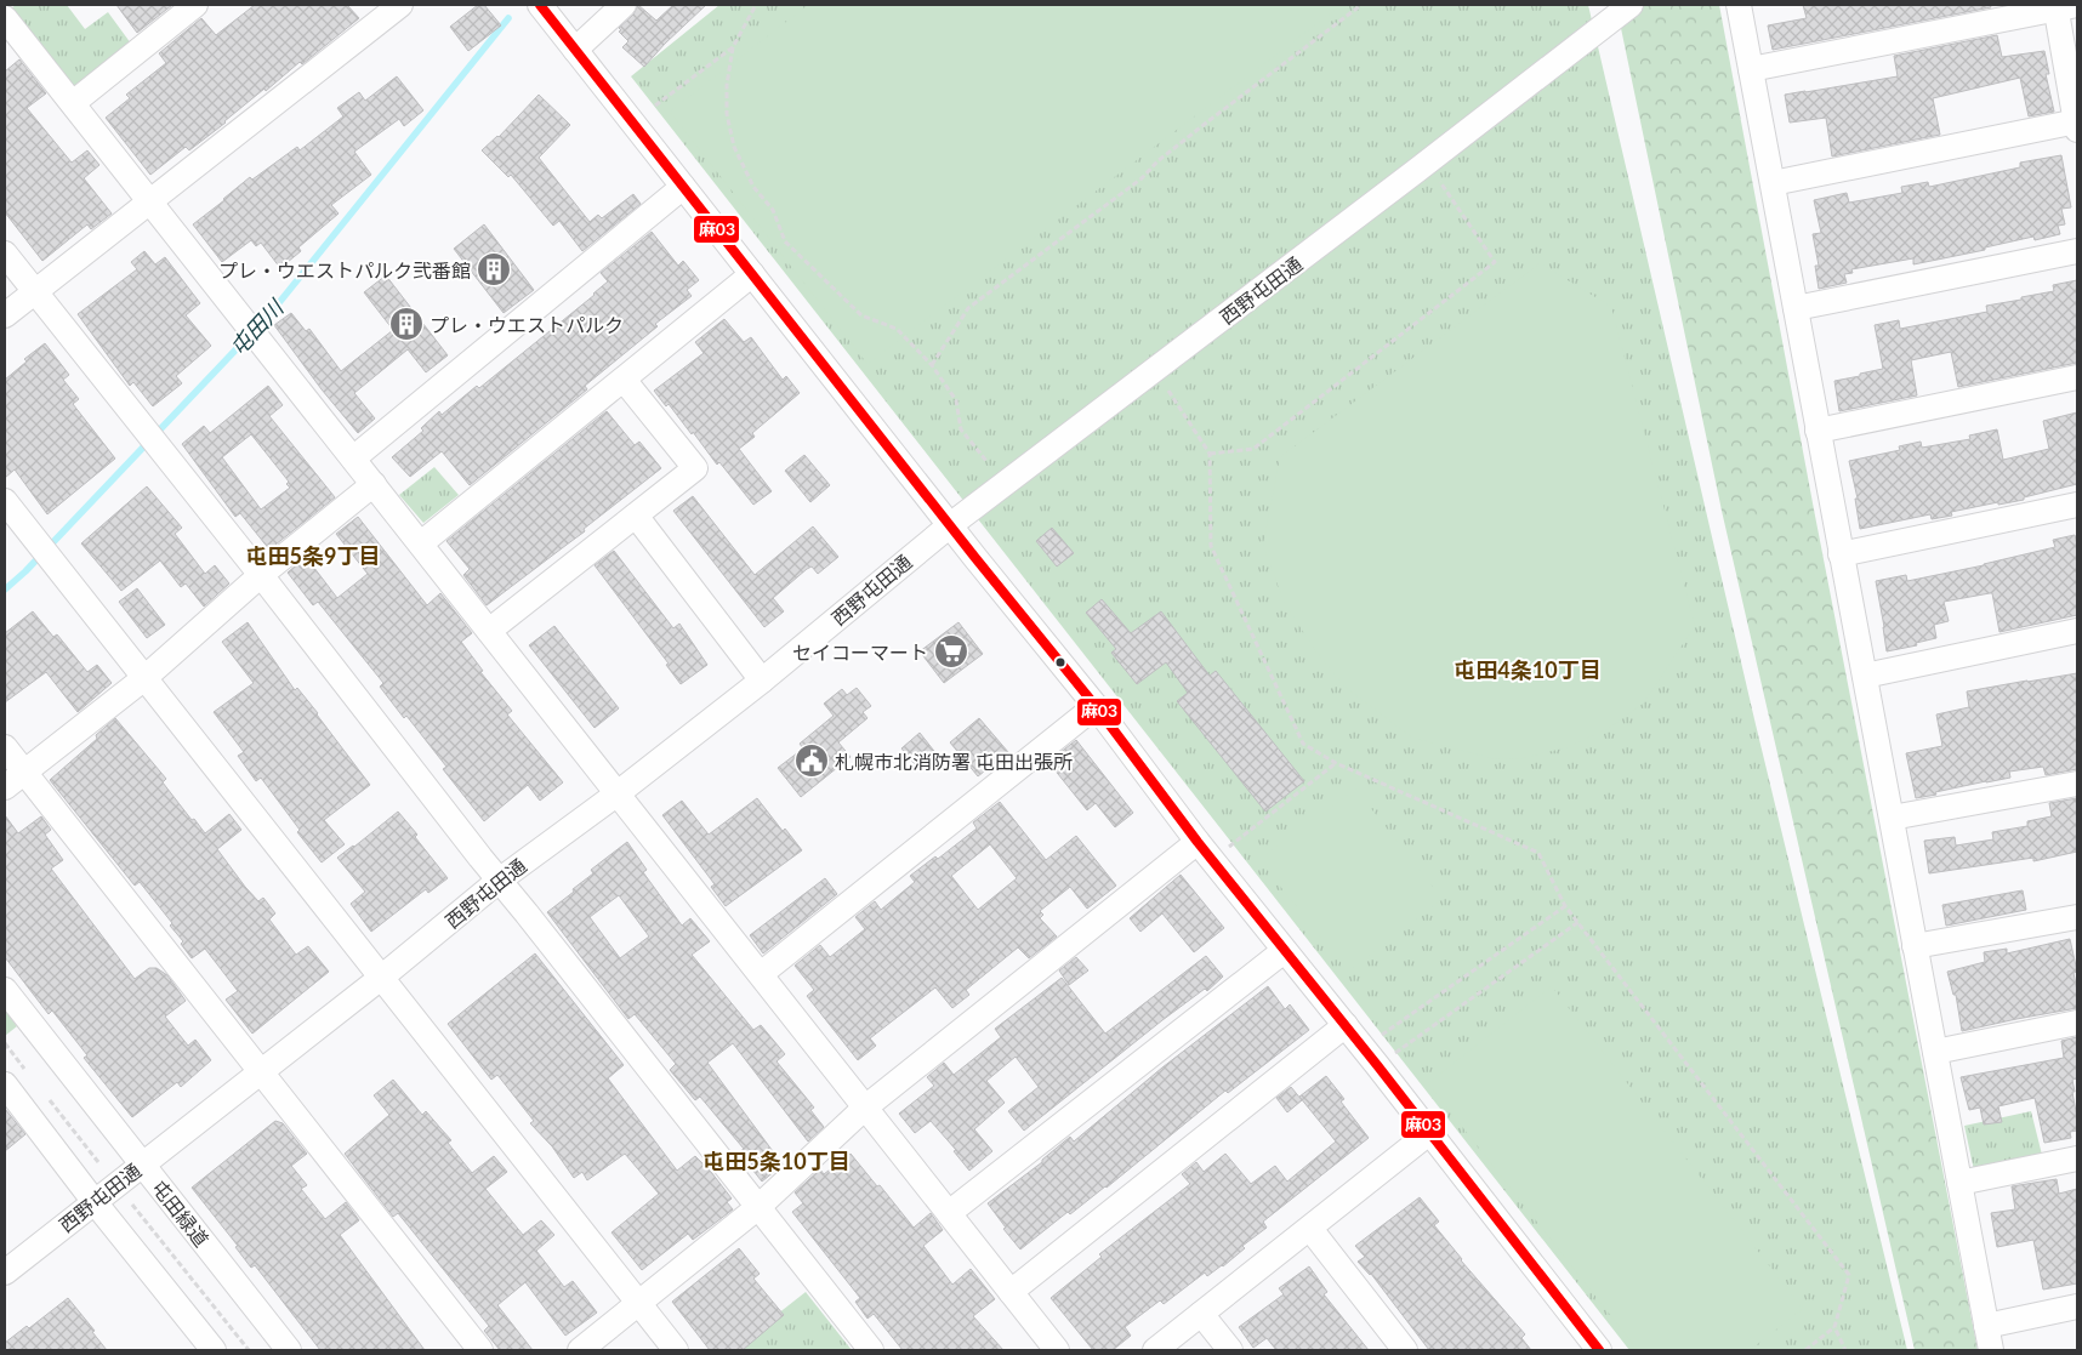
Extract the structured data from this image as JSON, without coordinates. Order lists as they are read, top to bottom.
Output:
{
  "streets": {
    "street": ["西野屯田通", "屯田緑道"]
  },
  "crossings": [
    ["西野屯田通", "屯田緑道"]
  ],
  "districts": ["屯田5条9丁目", "屯田4条10丁目", "屯田5条10丁目"],
  "water": ["屯田川"],
  "places": {
    "building": ["プレ・ウエストパルク弐番館", "プレ・ウエストパルク"],
    "supermarket": ["セイコーマート"],
    "public building": ["札幌市北消防署 屯田出張所"]
  },
  "lines": ["transit line 麻03"]
}
